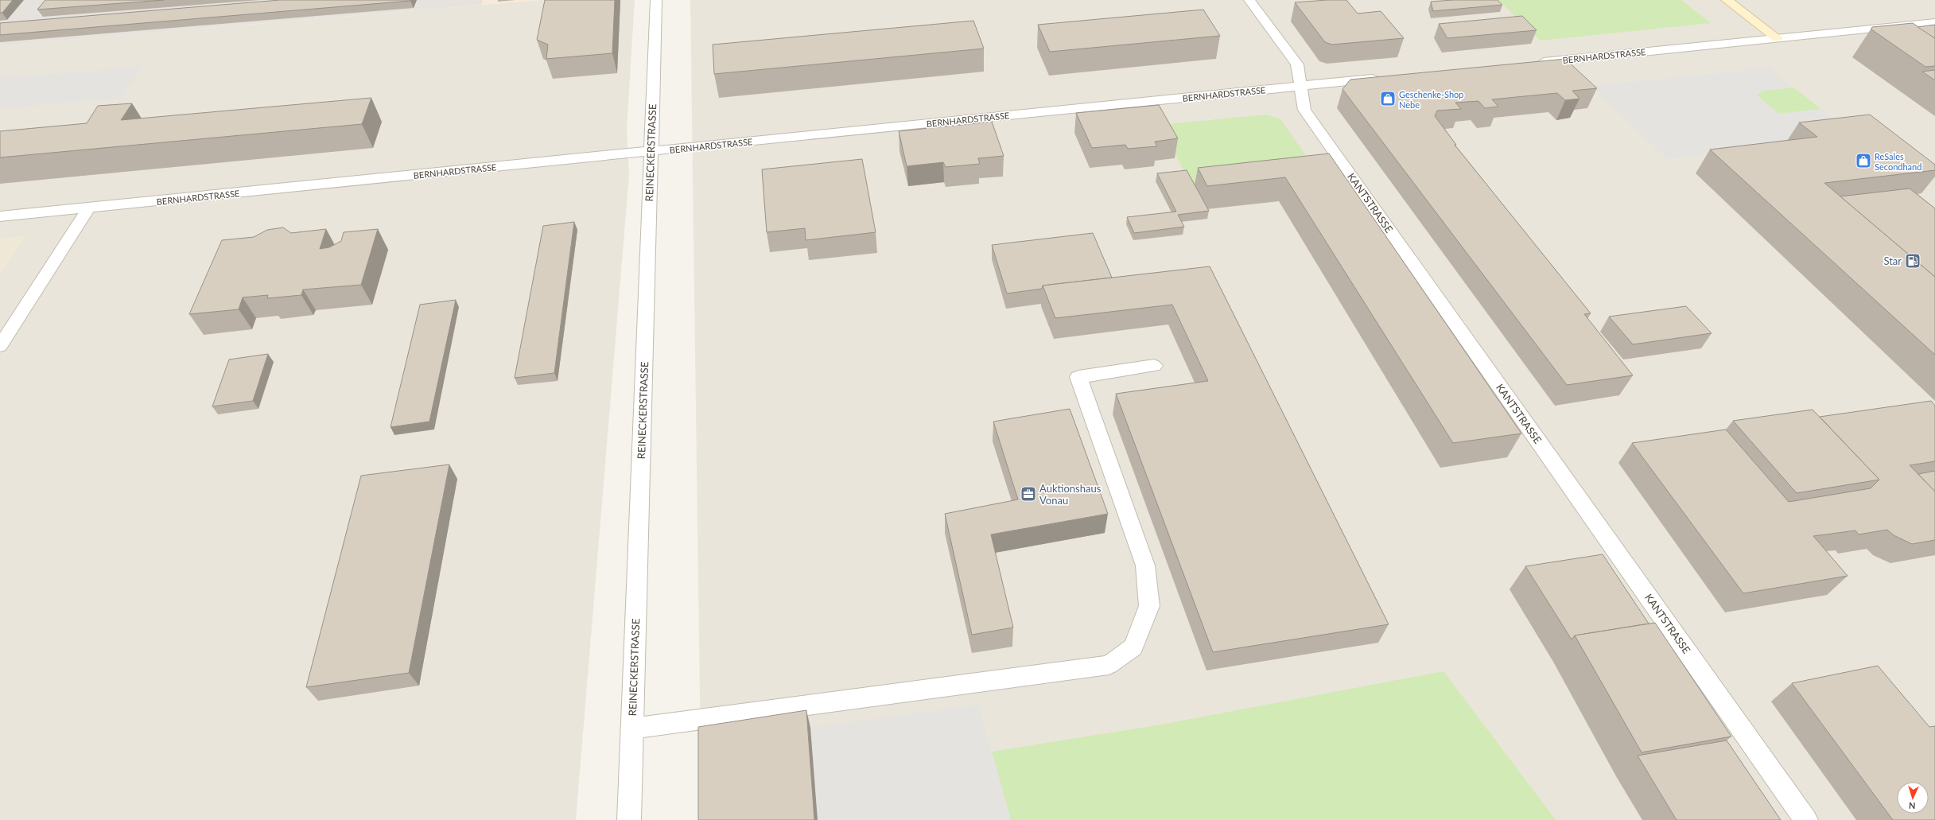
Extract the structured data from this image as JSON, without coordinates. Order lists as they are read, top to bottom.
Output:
{
  "streets": {
    "street": ["BERNHARDSTRASSE", "REINECKERSTRASSE", "KANTSTRASSE"]
  },
  "crossings": [
    ["BERNHARDSTRASSE", "REINECKERSTRASSE"],
    ["BERNHARDSTRASSE", "KANTSTRASSE"]
  ],
  "places": {
    "shop": ["Geschenke-Shop Nebe", "ReSales Secondhand"],
    "fuel station": ["Star"],
    "office": ["Auktionshaus Vonau"]
  },
  "north": "bottom"
}
